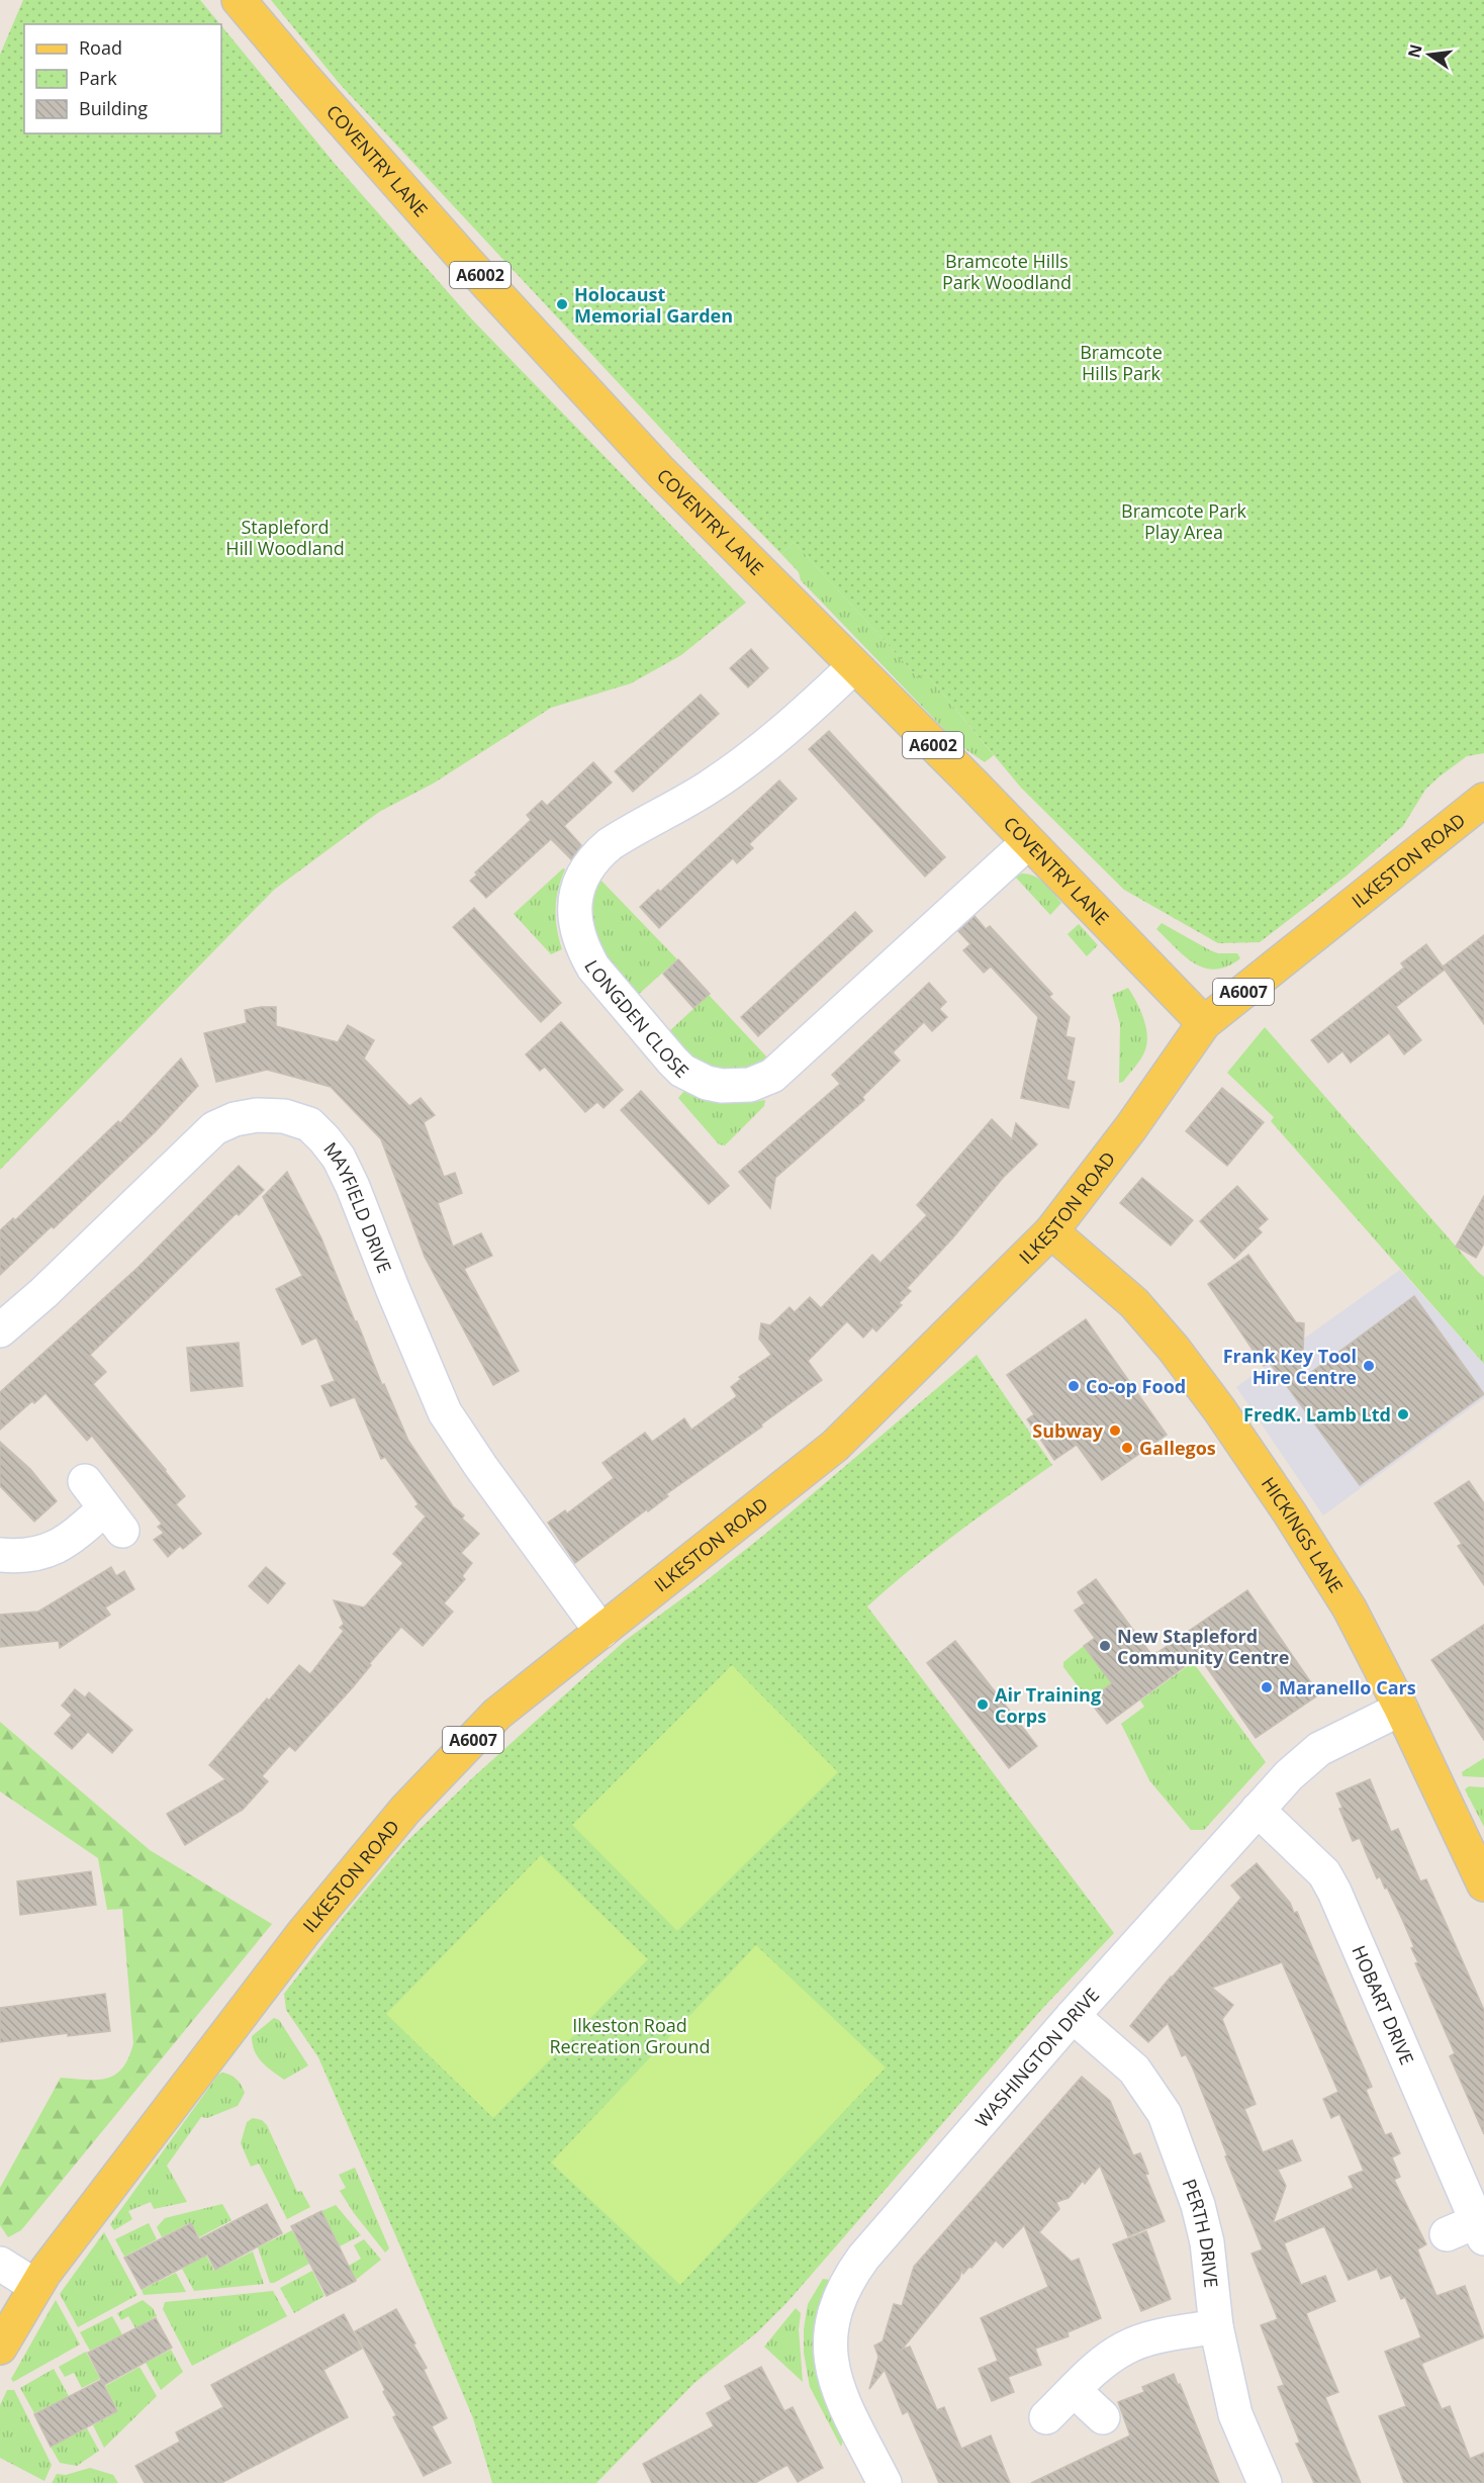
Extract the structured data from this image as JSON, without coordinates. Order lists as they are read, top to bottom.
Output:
{
  "streets": {
    "main road": [
      "COVENTRY LANE",
      "A6002",
      "ILKESTON ROAD",
      "A6007",
      "HICKINGS LANE"
    ],
    "street": [
      "LONGDEN CLOSE",
      "MAYFIELD DRIVE",
      "HOBART DRIVE",
      "WASHINGTON DRIVE",
      "PERTH DRIVE"
    ]
  },
  "crossings": [
    ["COVENTRY LANE", "ILKESTON ROAD"],
    ["COVENTRY LANE", "LONGDEN CLOSE"],
    ["ILKESTON ROAD", "MAYFIELD DRIVE"],
    ["ILKESTON ROAD", "HICKINGS LANE"],
    ["HICKINGS LANE", "WASHINGTON DRIVE"],
    ["HOBART DRIVE", "WASHINGTON DRIVE"],
    ["WASHINGTON DRIVE", "PERTH DRIVE"]
  ],
  "parks": [
    "Bramcote Hills Park Woodland",
    "Bramcote Hills Park",
    "Bramcote Park Play Area",
    "Stapleford Hill Woodland",
    "Ilkeston Road Recreation Ground"
  ],
  "places": [
    "Holocaust Memorial Garden",
    "Frank Key Tool Hire Centre",
    "Co-op Food",
    "FredK. Lamb Ltd",
    "Subway",
    "Gallegos",
    "New Stapleford Community Centre",
    "Maranello Cars",
    "Air Training Corps"
  ],
  "legend": ["Road", "Park", "Building"],
  "north": "left"
}
